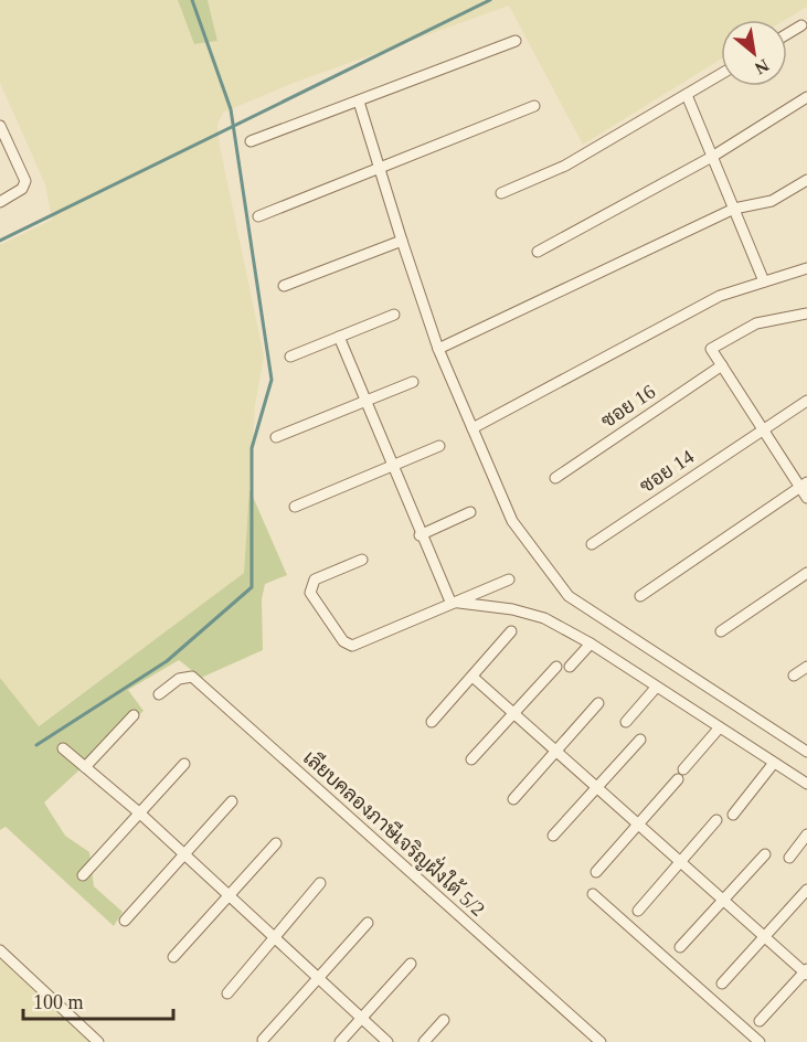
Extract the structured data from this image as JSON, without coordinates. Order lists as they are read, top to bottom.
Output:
{
  "streets": {
    "street": ["ซอย 16", "ซอย 14", "เลียบคลองภาษีเจริญฝั่งใต้ 5/2"]
  },
  "scale_bar": "100 m",
  "north": "bottom right"
}
